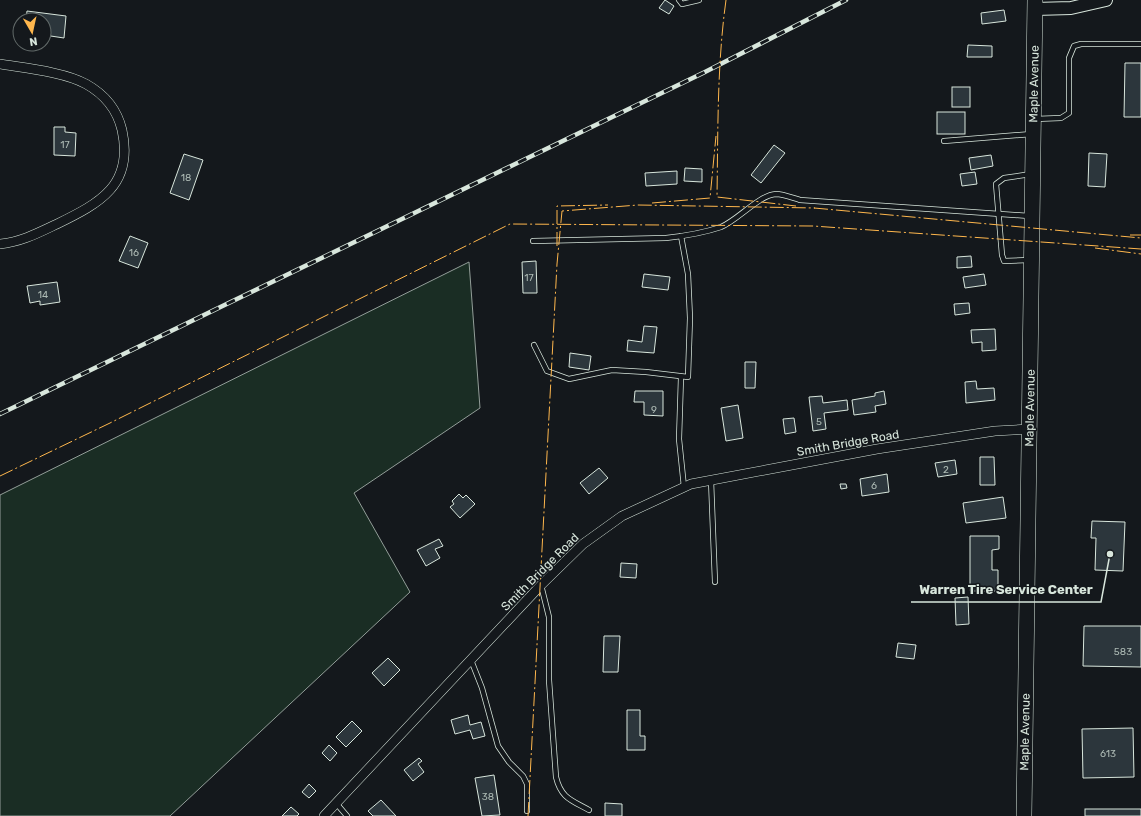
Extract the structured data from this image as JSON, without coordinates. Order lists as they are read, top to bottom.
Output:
{
  "streets": {
    "main road": ["Maple Avenue"],
    "street": ["Smith Bridge Road"]
  },
  "crossings": [
    ["Maple Avenue", "Smith Bridge Road"]
  ],
  "places": ["Warren Tire Service Center"],
  "house_numbers": [
    "17",
    "18",
    "16",
    "17",
    "14",
    "9",
    "5",
    "2",
    "6",
    "583",
    "613",
    "38"
  ],
  "north": "bottom"
}
